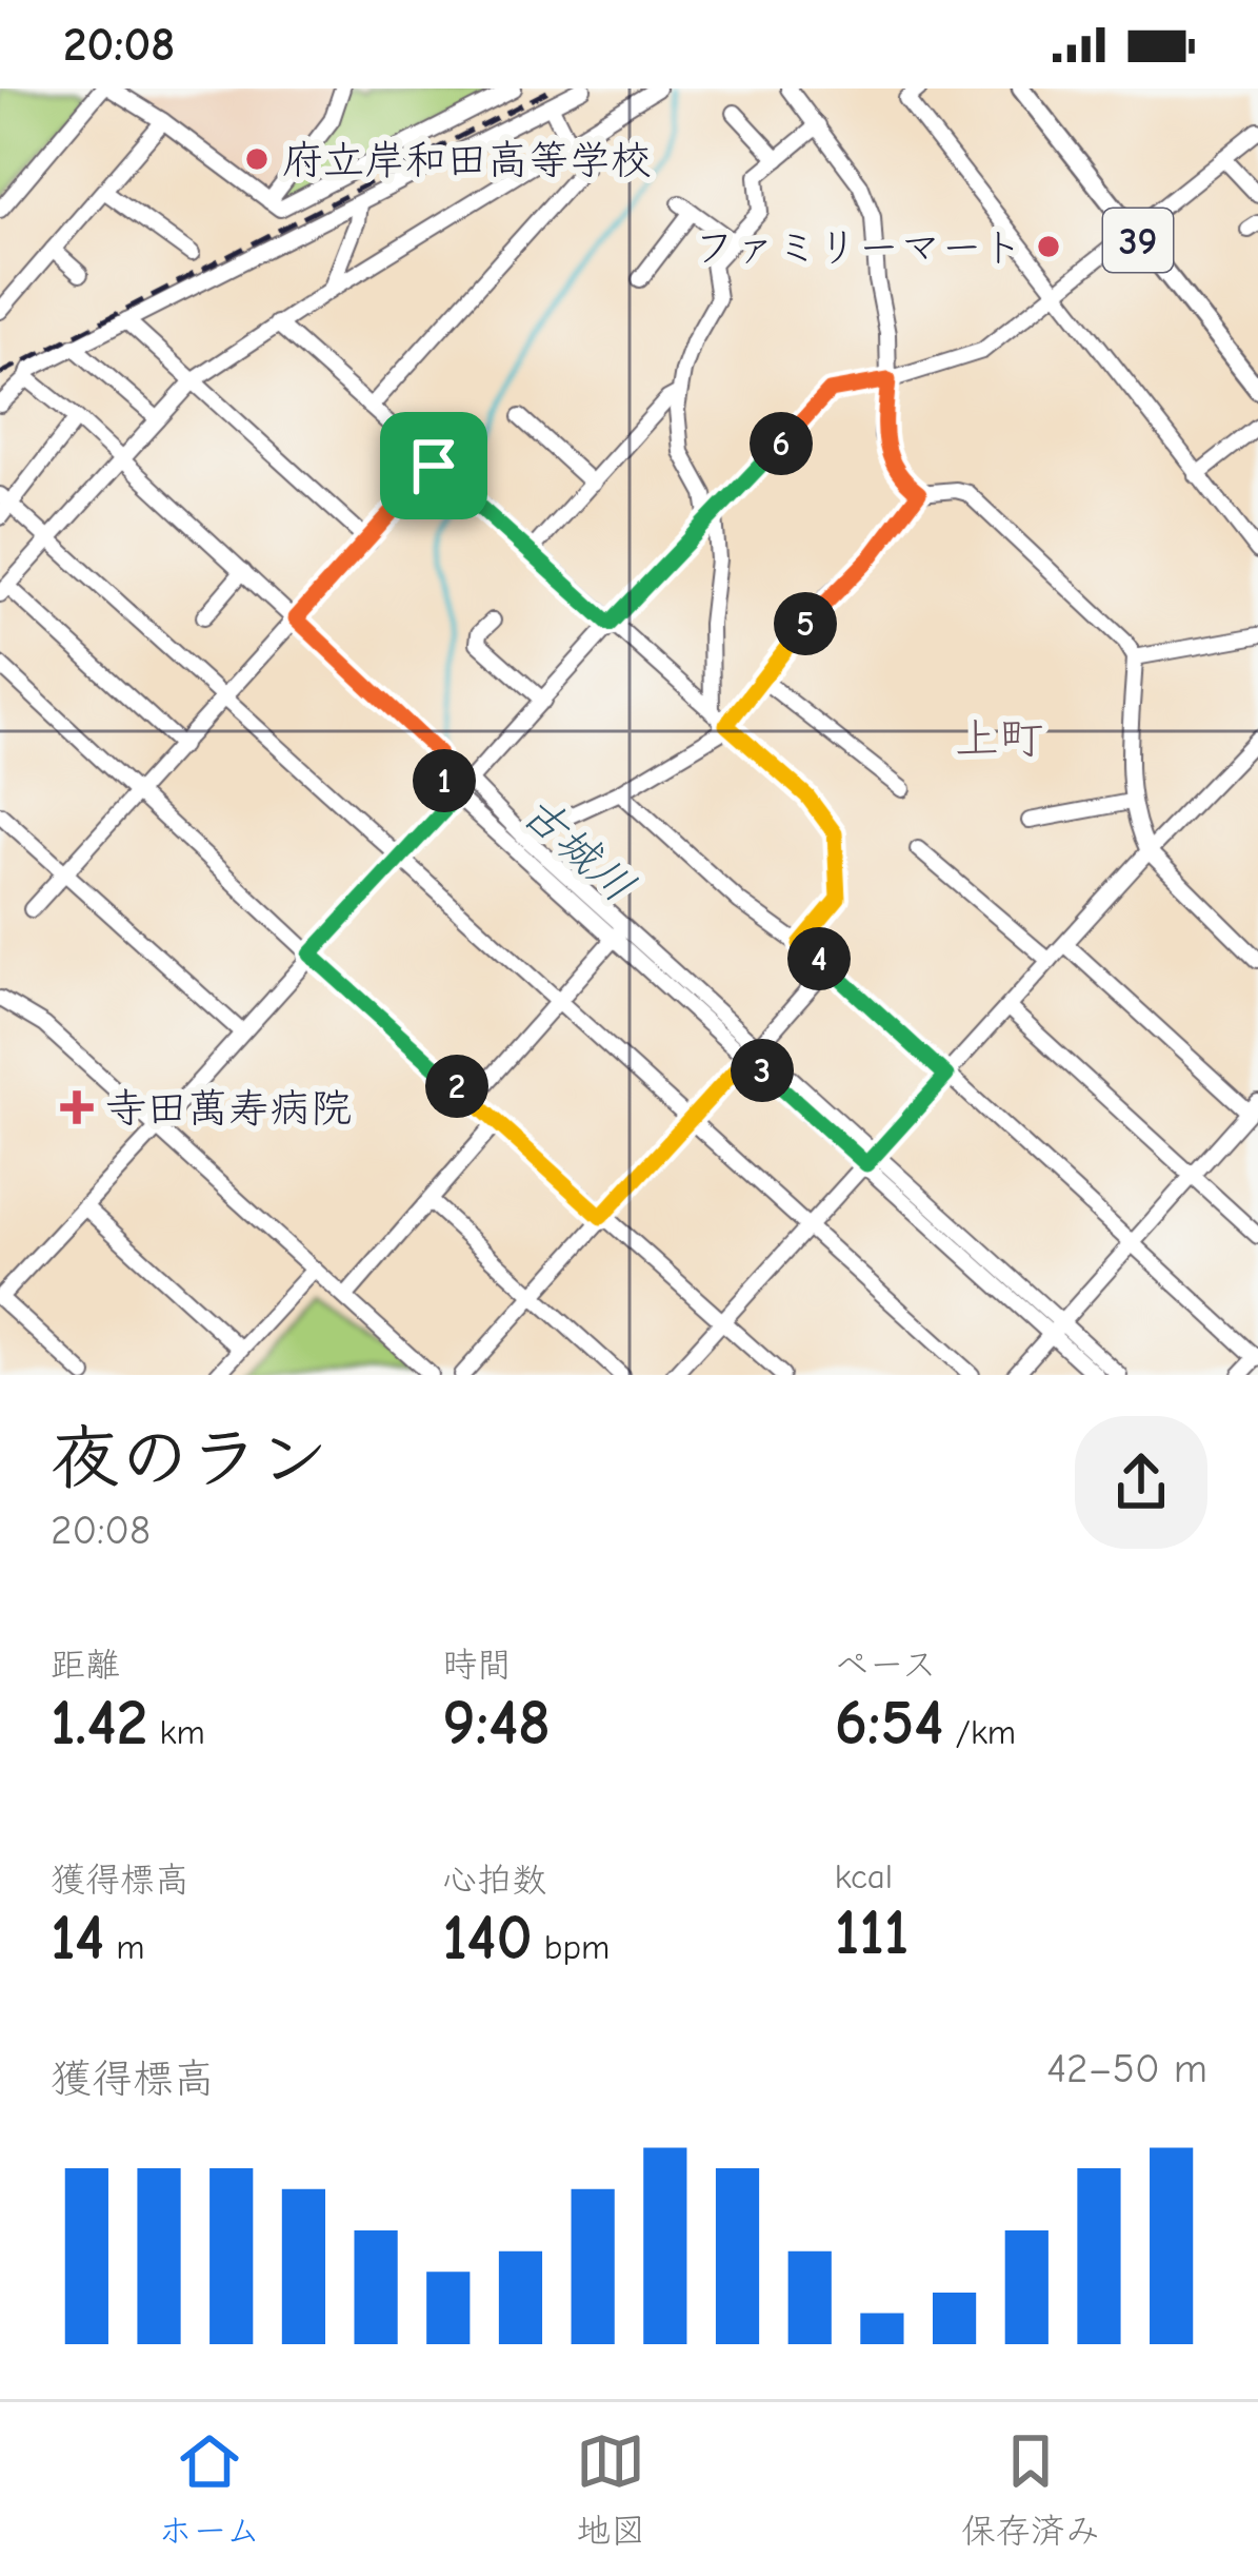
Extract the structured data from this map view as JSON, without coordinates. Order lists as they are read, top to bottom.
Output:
{
  "streets": {
    "main road": ["39"]
  },
  "districts": ["上町"],
  "water": ["古城川"],
  "places": {
    "other": ["府立岸和田高等学校", "ファミリーマート"],
    "health": ["寺田萬寿病院"]
  },
  "page": {
    "status": "20:08",
    "pins": [
      "6",
      "5",
      "1",
      "4",
      "3",
      "2"
    ],
    "heading": ["夜のラン", "20:08"],
    "stats": [
      ["距離", "1.42 km"],
      ["時間", "9:48"],
      ["ペース", "6:54 /km"],
      ["獲得標高", "14 m"],
      ["心拍数", "140 bpm"],
      ["kcal", "111"]
    ],
    "chart": ["獲得標高", "42–50 m"],
    "tabs": ["ホーム", "地図", "保存済み"]
  }
}
